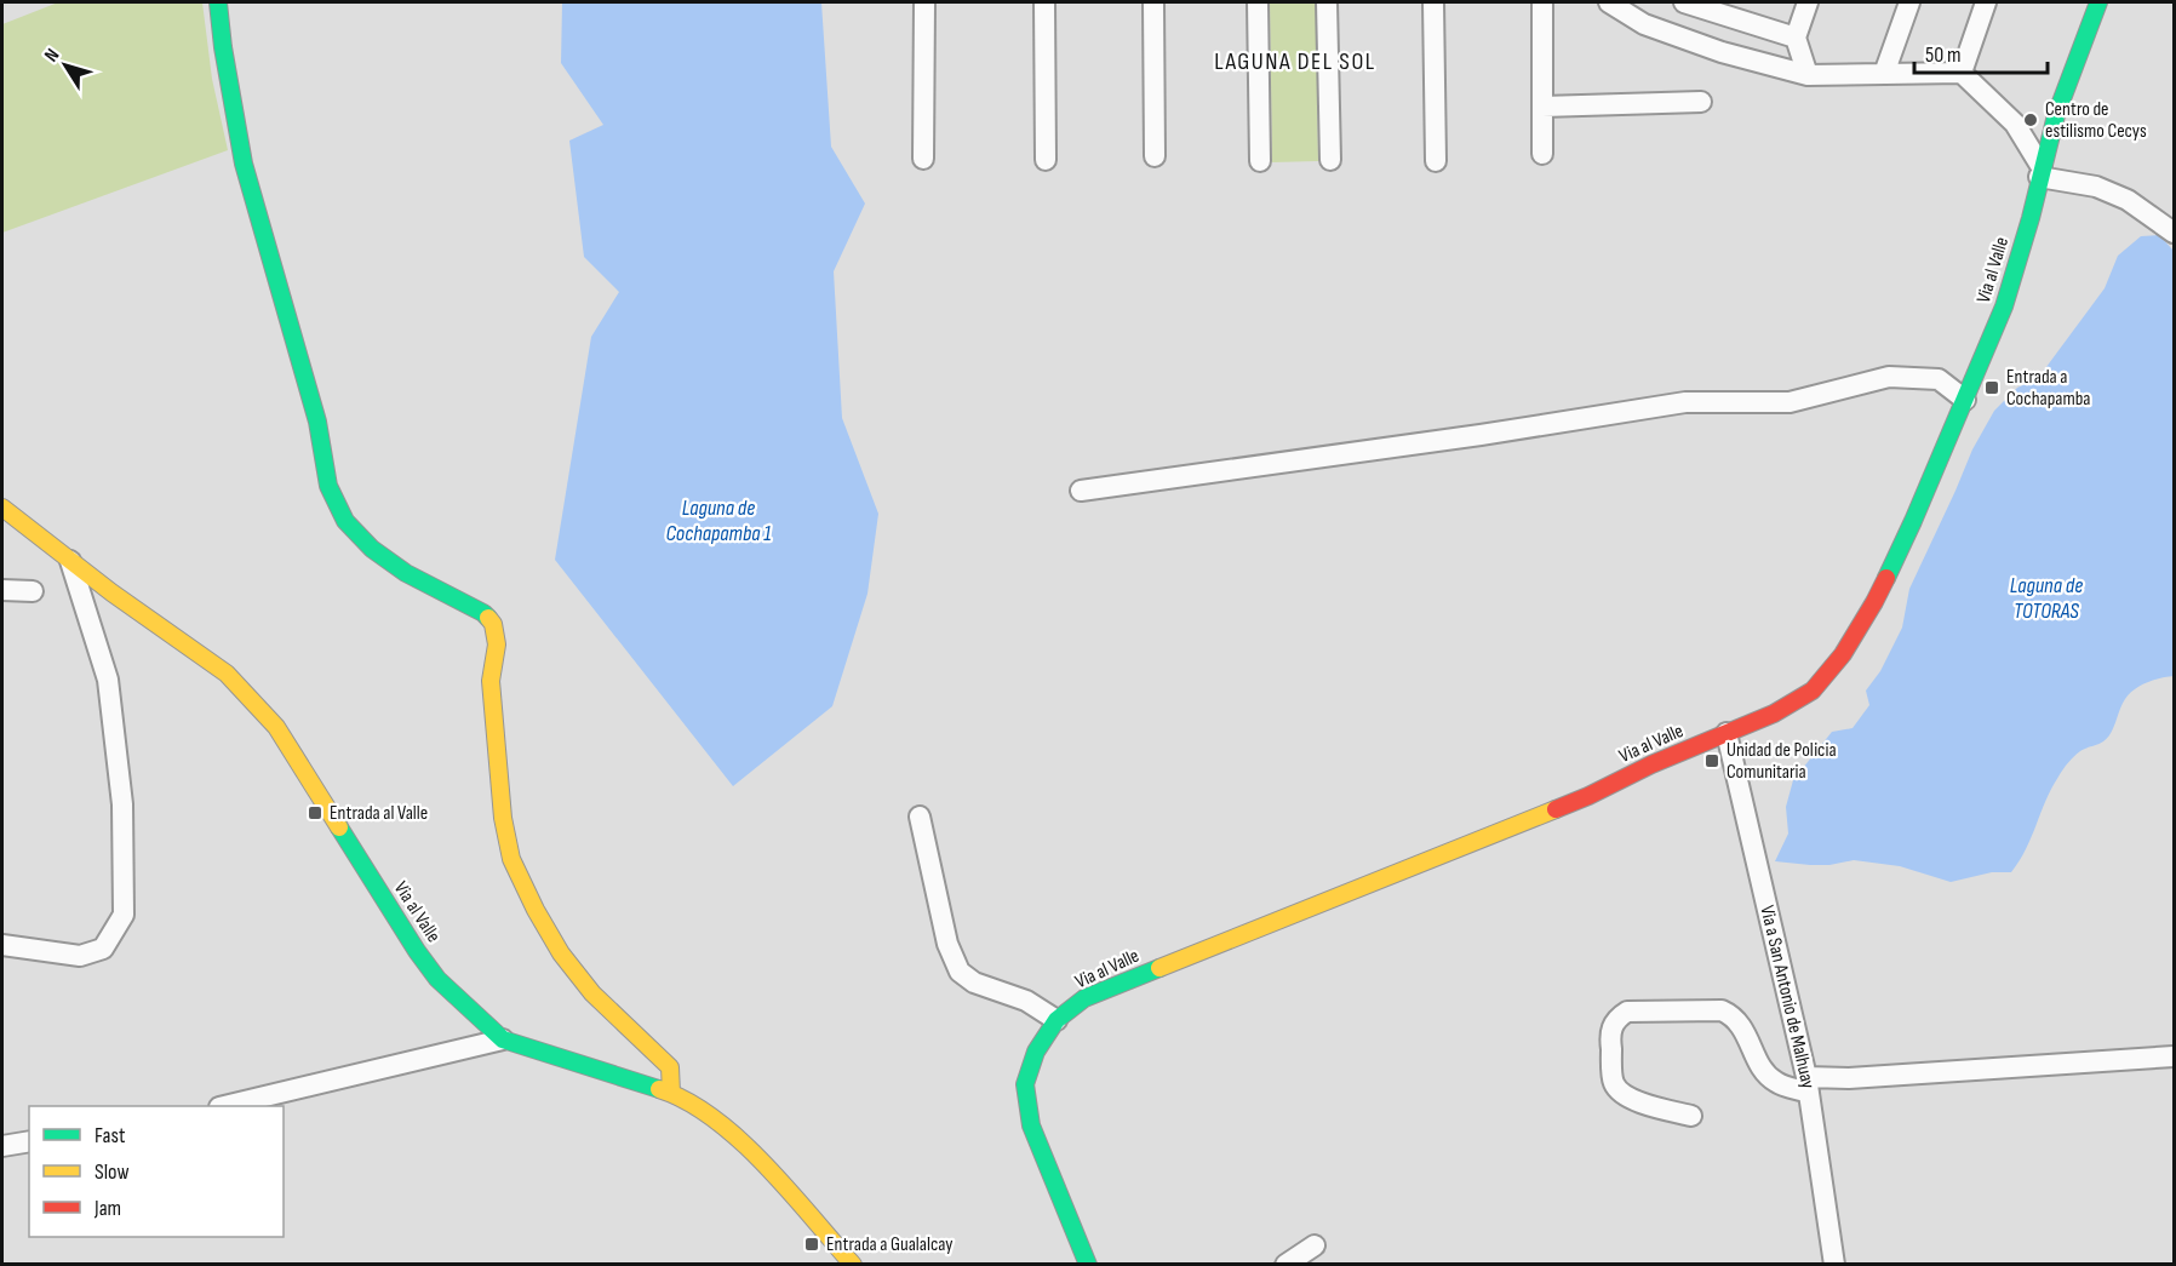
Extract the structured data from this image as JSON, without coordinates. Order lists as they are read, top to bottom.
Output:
{
  "streets": {
    "main road": ["Via al Valle"],
    "street": ["Via a San Antonio de Malhuay"]
  },
  "crossings": [
    ["Via al Valle", "Via a San Antonio de Malhuay"]
  ],
  "districts": ["LAGUNA DEL SOL"],
  "water": ["Laguna de Cochapamba 1", "Laguna de TOTORAS"],
  "places": {
    "other": ["Centro de estilismo Cecys"],
    "transit": [
      "Entrada a Cochapamba",
      "Unidad de Policia Comunitaria",
      "Entrada al Valle",
      "Entrada a Gualalcay"
    ]
  },
  "legend": ["Fast", "Slow", "Jam"],
  "scale_bar": "50 m",
  "north": "top left"
}
